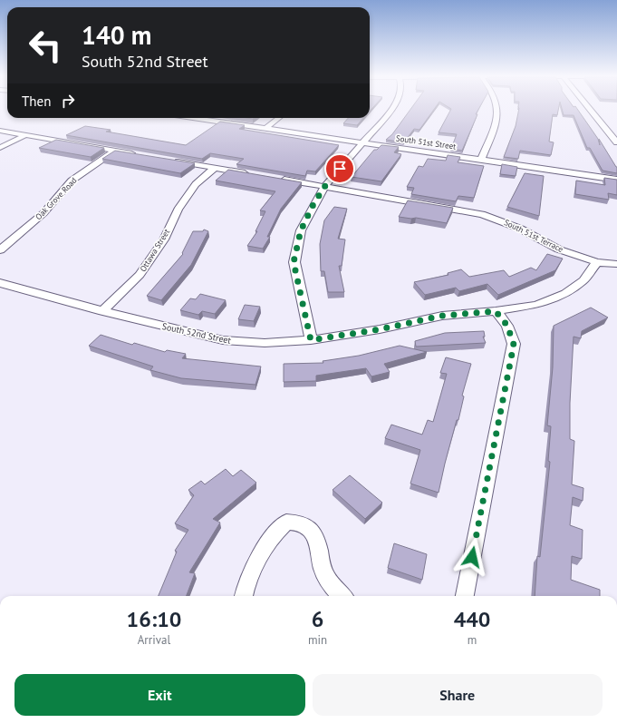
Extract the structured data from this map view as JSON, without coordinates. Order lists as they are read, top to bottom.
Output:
{
  "streets": {
    "street": [
      "South 51st Street",
      "Oak Grove Road",
      "South 51st Terrace",
      "Ottawa Street",
      "South 52nd Street"
    ]
  },
  "crossings": [
    ["South 51st Terrace", "South 52nd Street"],
    ["Ottawa Street", "South 52nd Street"]
  ],
  "page": {
    "turn": ["140 m", "South 52nd Street"],
    "then": "Then",
    "eta": [
      "16:10",
      "Arrival",
      "6",
      "min",
      "440",
      "m"
    ],
    "buttons": ["Exit", "Share"]
  }
}
